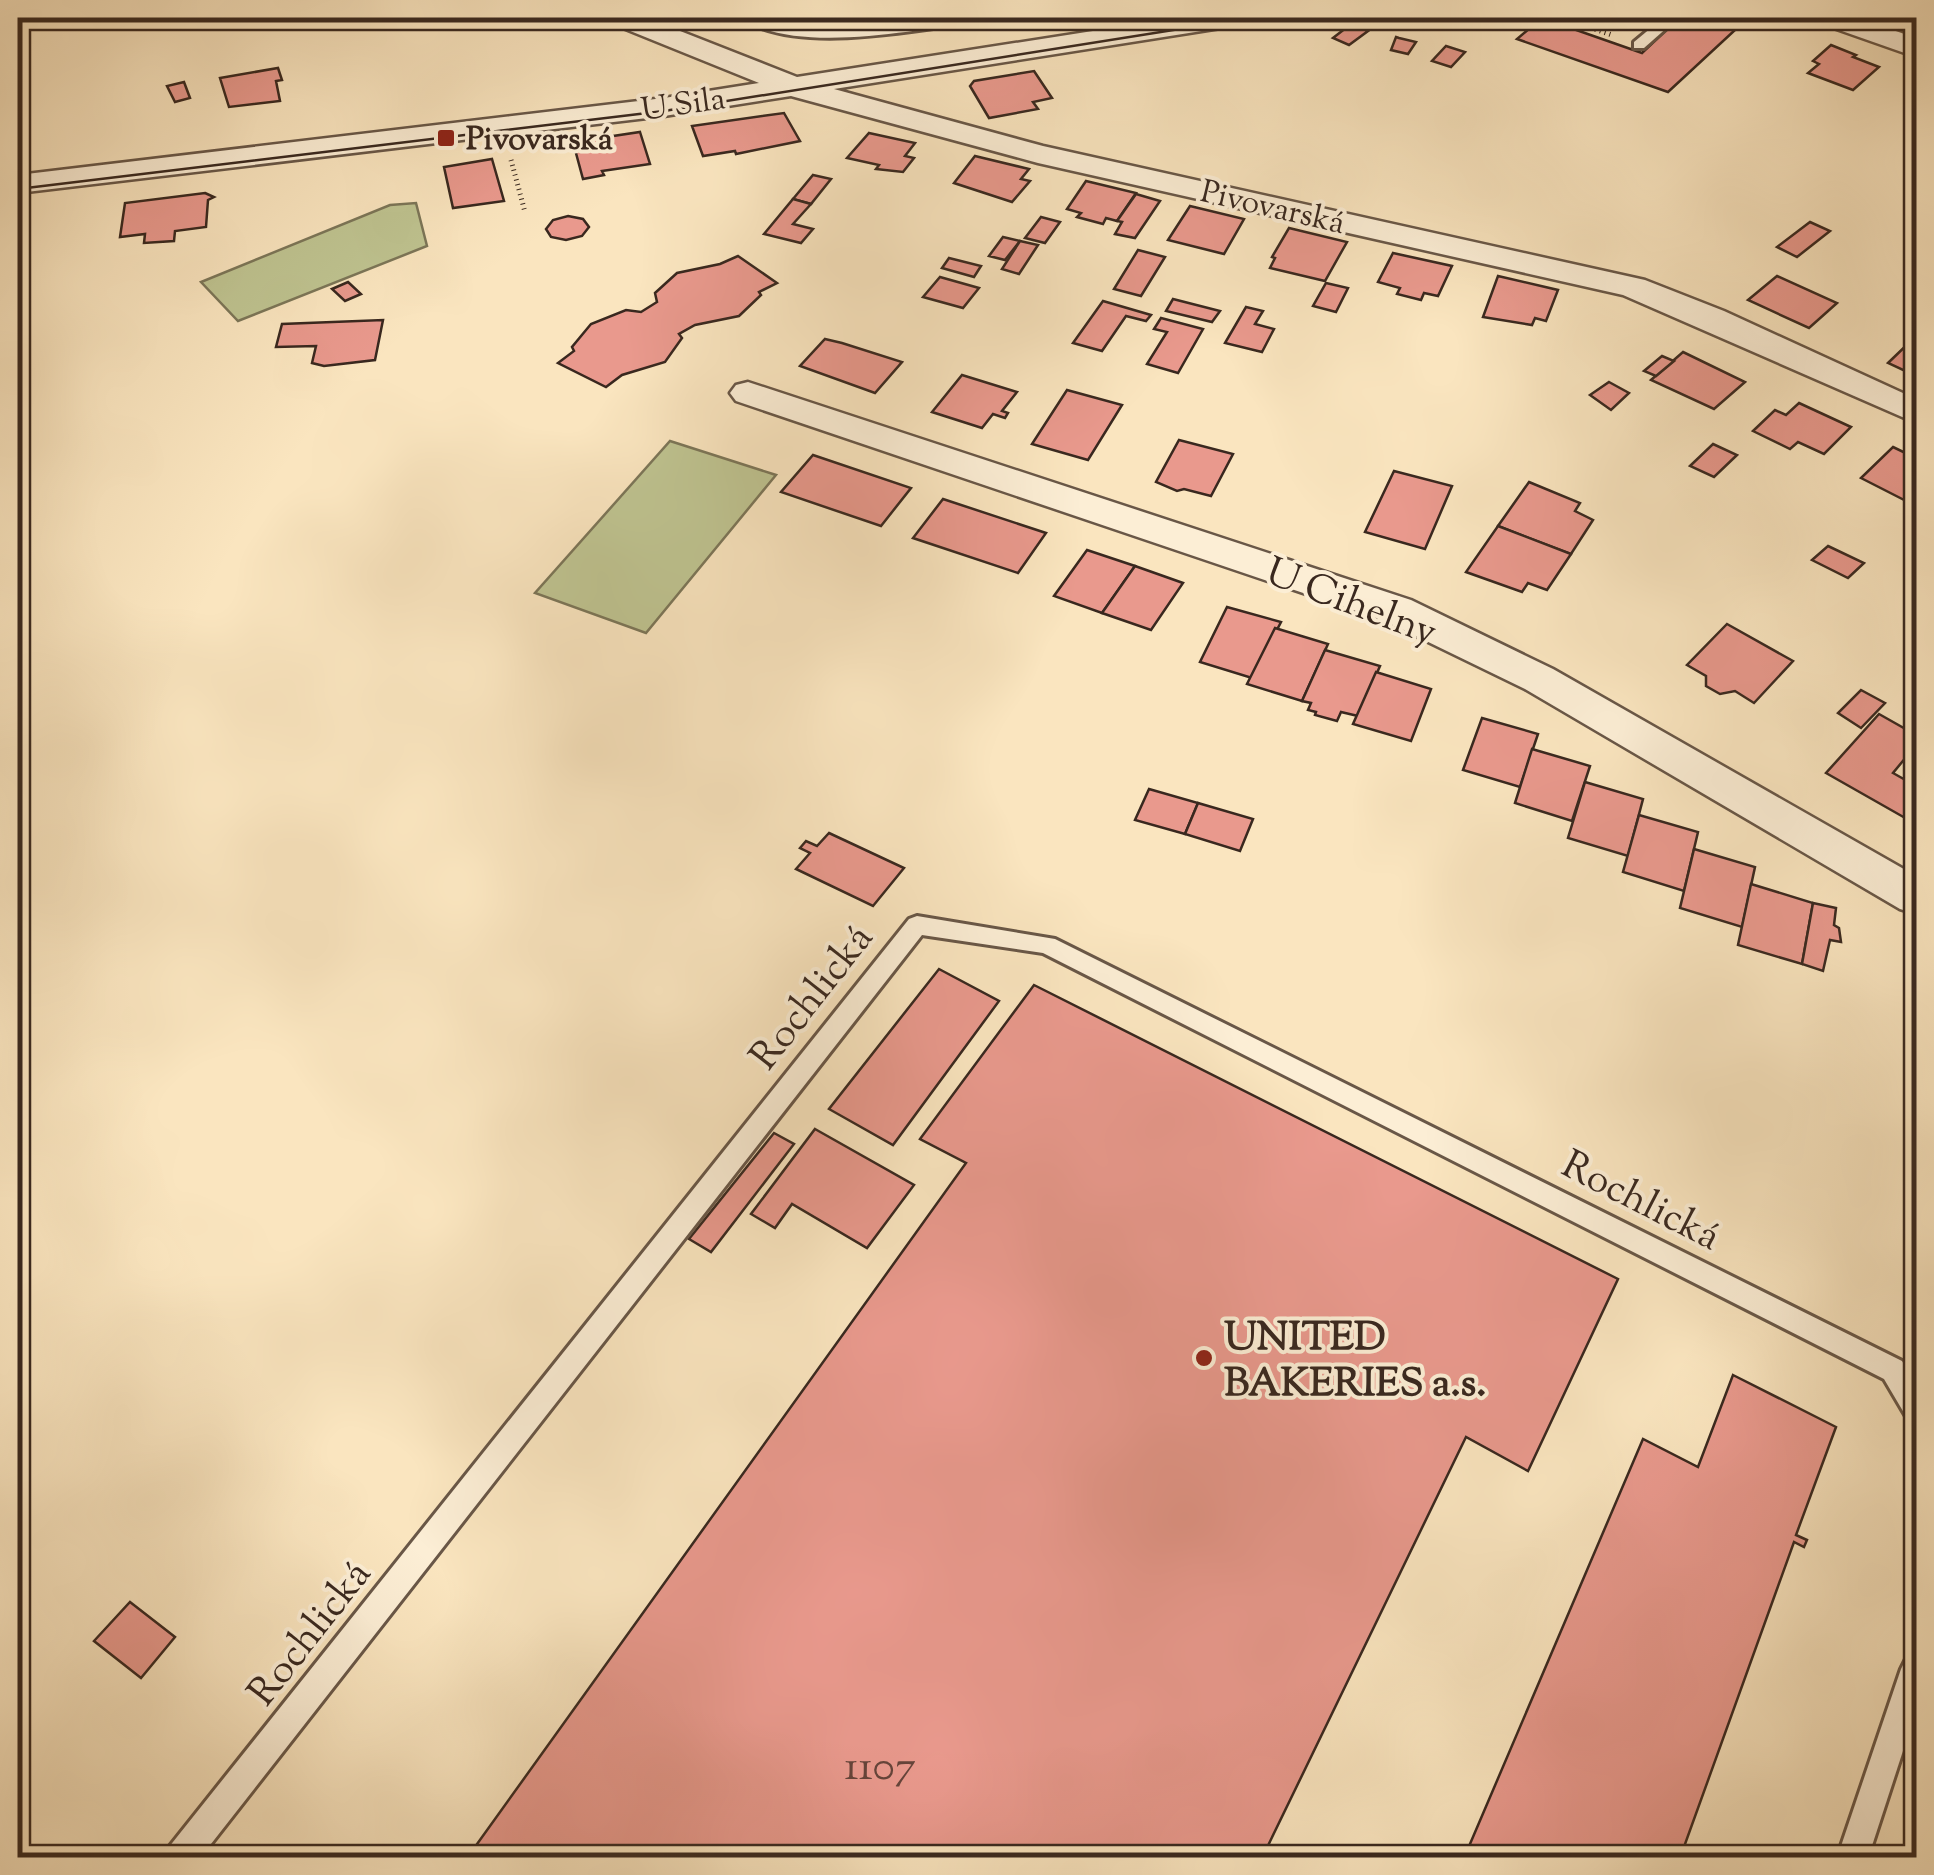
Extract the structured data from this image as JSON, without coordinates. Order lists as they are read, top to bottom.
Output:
{
  "streets": {
    "street": ["U Sila", "Pivovarská", "U Cihelny"],
    "lane": ["Rochlická"]
  },
  "crossings": [
    ["U Sila", "Pivovarská"]
  ],
  "places": {
    "transit": ["Pivovarská"],
    "other": ["UNITED BAKERIES a.s."]
  },
  "house_numbers": ["1107"]
}
